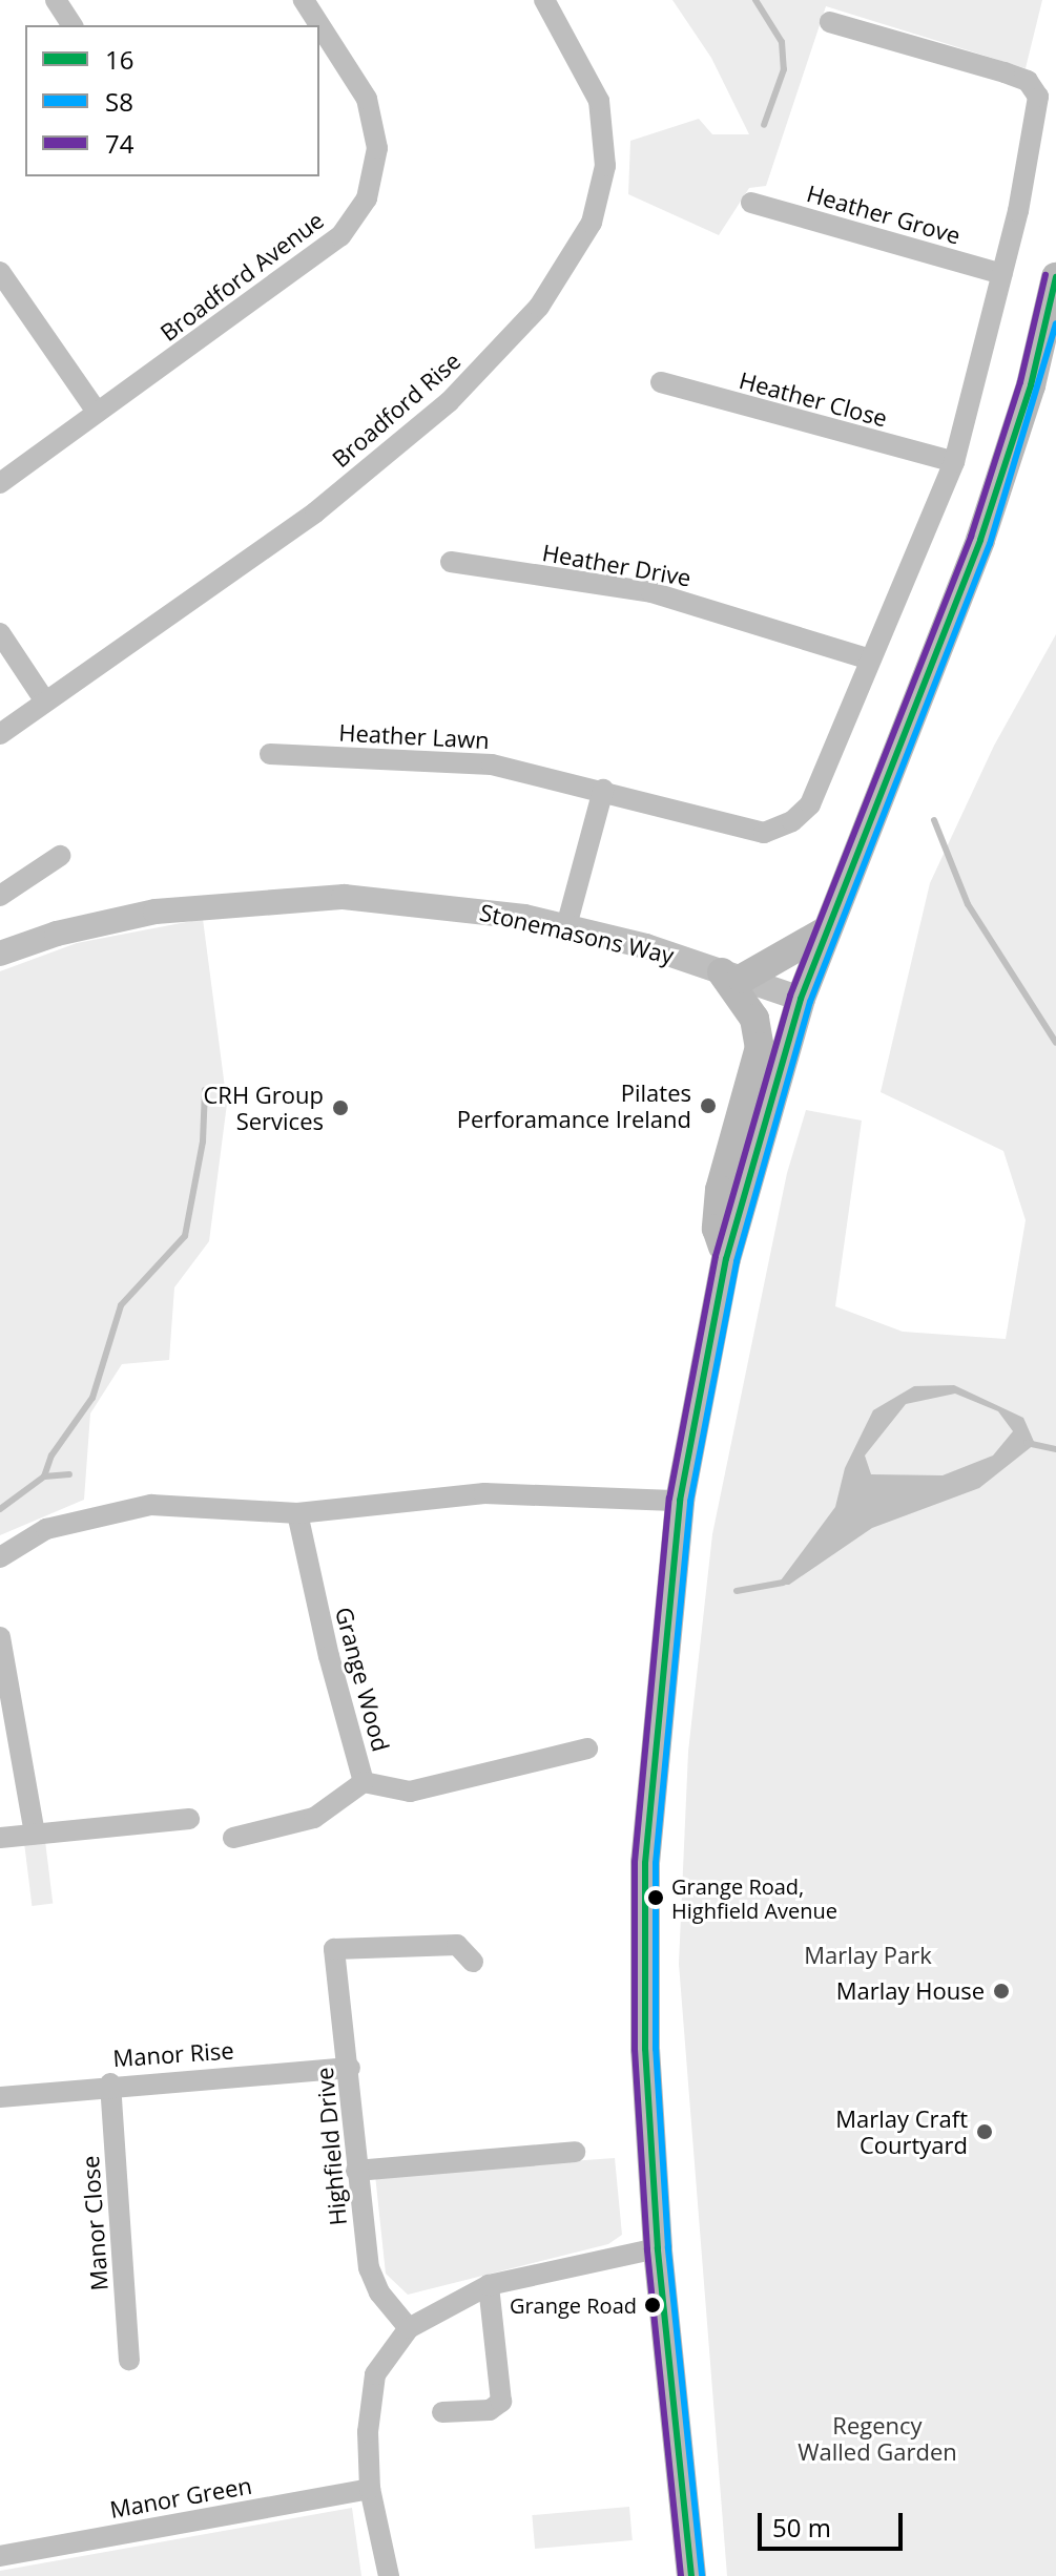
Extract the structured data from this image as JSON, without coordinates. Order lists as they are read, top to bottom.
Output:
{
  "streets": {
    "street": [
      "Heather Grove",
      "Broadford Avenue",
      "Heather Close",
      "Broadford Rise",
      "Heather Drive",
      "Heather Lawn",
      "Stonemasons Way",
      "Grange Wood",
      "Manor Rise",
      "Highfield Drive",
      "Manor Close",
      "Manor Green"
    ]
  },
  "crossings": [
    ["Heather Drive", "Heather Lawn"],
    ["Manor Rise", "Highfield Drive"],
    ["Manor Rise", "Manor Close"]
  ],
  "parks": ["Marlay Park", "Regency Walled Garden"],
  "places": [
    "Pilates Perforamance Ireland",
    "CRH Group Services",
    "Grange Road, Highfield Avenue",
    "Marlay House",
    "Marlay Craft Courtyard",
    "Grange Road"
  ],
  "lines": ["transit line 74", "transit line 16", "transit line S8"],
  "legend": ["16", "S8", "74"],
  "scale_bar": "50 m"
}
